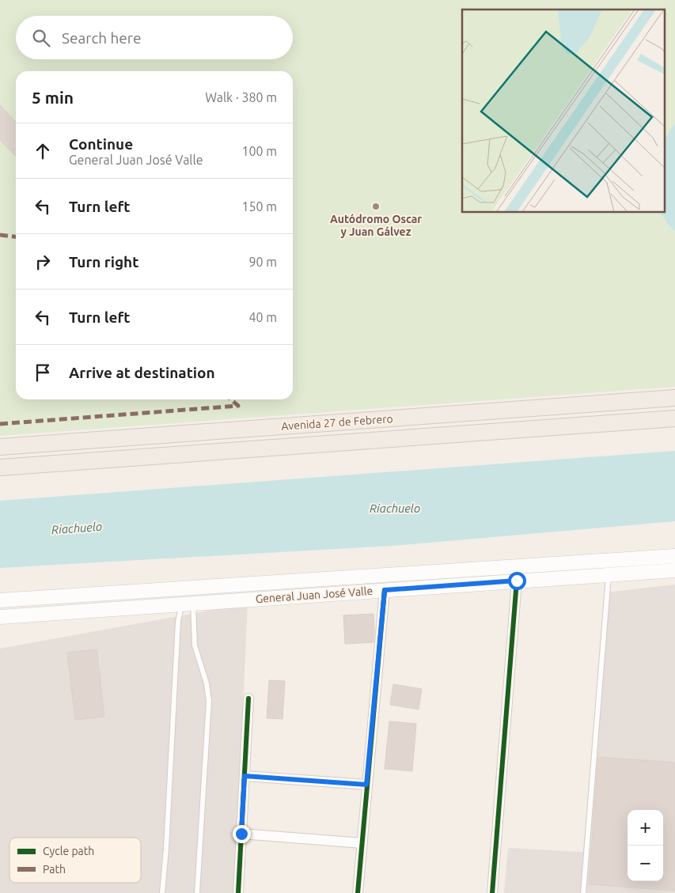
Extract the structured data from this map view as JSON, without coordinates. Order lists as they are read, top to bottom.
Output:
{
  "streets": {
    "main road": ["Avenida 27 de Febrero", "General Juan José Valle"]
  },
  "water": ["Riachuelo"],
  "places": ["Autódromo Oscar y Juan Gálvez"],
  "legend": ["Cycle path", "Path"],
  "page": {
    "search": "Search here",
    "heading": ["5 min", "Walk · 380 m"],
    "list": [
      ["Continue", "General Juan José Valle", "100 m"],
      ["Turn left", "150 m"],
      ["Turn right", "90 m"],
      ["Turn left", "40 m"],
      "Arrive at destination"
    ],
    "map_buttons": ["+", "−"]
  }
}
